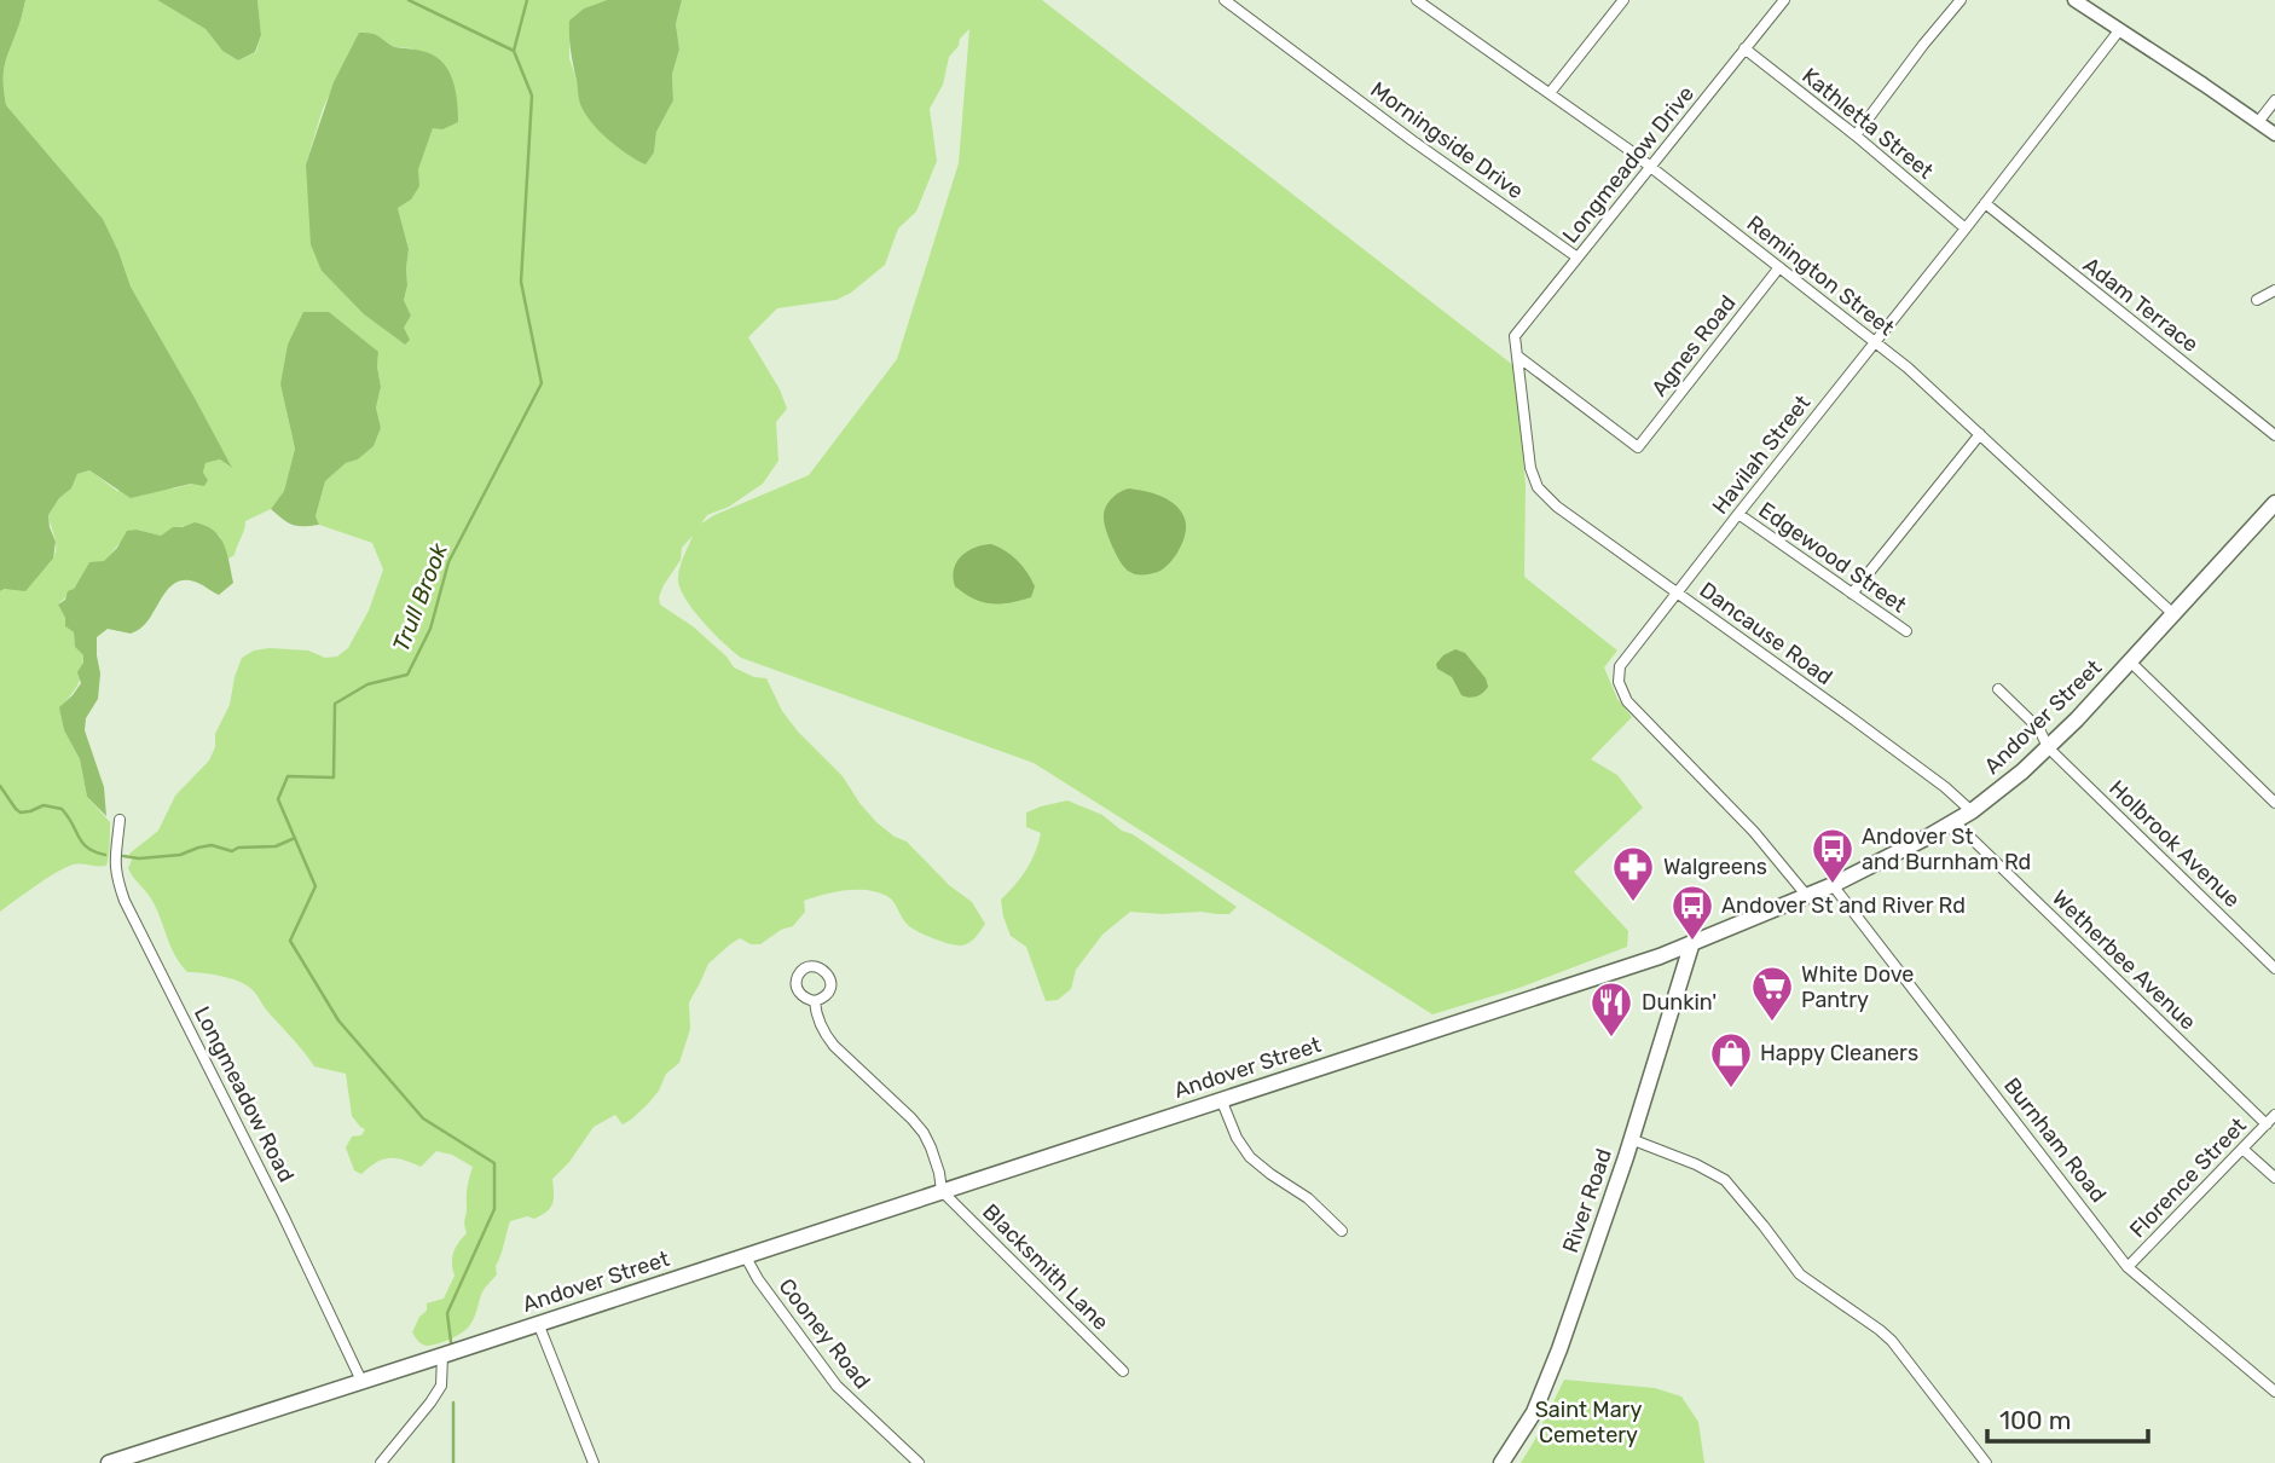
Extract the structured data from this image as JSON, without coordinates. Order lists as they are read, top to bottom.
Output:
{
  "streets": {
    "main road": ["Andover Street", "River Road"],
    "street": [
      "Kathletta Street",
      "Morningside Drive",
      "Longmeadow Drive",
      "Remington Street",
      "Adam Terrace",
      "Agnes Road",
      "Havilah Street",
      "Edgewood Street",
      "Dancause Road",
      "Holbrook Avenue",
      "Wetherbee Avenue",
      "Longmeadow Road",
      "Burnham Road",
      "Florence Street",
      "Blacksmith Lane",
      "Cooney Road"
    ]
  },
  "crossings": [
    ["Kathletta Street", "Longmeadow Drive"],
    ["Kathletta Street", "Havilah Street"],
    ["Morningside Drive", "Longmeadow Drive"],
    ["Longmeadow Drive", "Remington Street"],
    ["Longmeadow Drive", "Agnes Road"],
    ["Longmeadow Drive", "Dancause Road"],
    ["Remington Street", "Agnes Road"],
    ["Remington Street", "Havilah Street"],
    ["Remington Street", "Andover Street"],
    ["Adam Terrace", "Havilah Street"],
    ["Agnes Road", "Dancause Road"],
    ["Havilah Street", "Edgewood Street"],
    ["Havilah Street", "Dancause Road"],
    ["Havilah Street", "Andover Street"],
    ["Dancause Road", "Andover Street"],
    ["Andover Street", "Holbrook Avenue"],
    ["Andover Street", "Wetherbee Avenue"],
    ["Andover Street", "Longmeadow Road"],
    ["Andover Street", "Burnham Road"],
    ["Andover Street", "River Road"],
    ["Andover Street", "Blacksmith Lane"],
    ["Andover Street", "Cooney Road"],
    ["Wetherbee Avenue", "Florence Street"],
    ["Burnham Road", "Florence Street"]
  ],
  "water": ["Trull Brook"],
  "parks": ["Saint Mary Cemetery"],
  "places": {
    "bus stop": ["Andover St and Burnham Rd", "Andover St and River Rd"],
    "pharmacy": ["Walgreens"],
    "supermarket": ["White Dove Pantry"],
    "restaurant": ["Dunkin'"],
    "shop": ["Happy Cleaners"]
  },
  "scale_bar": "100 m"
}
